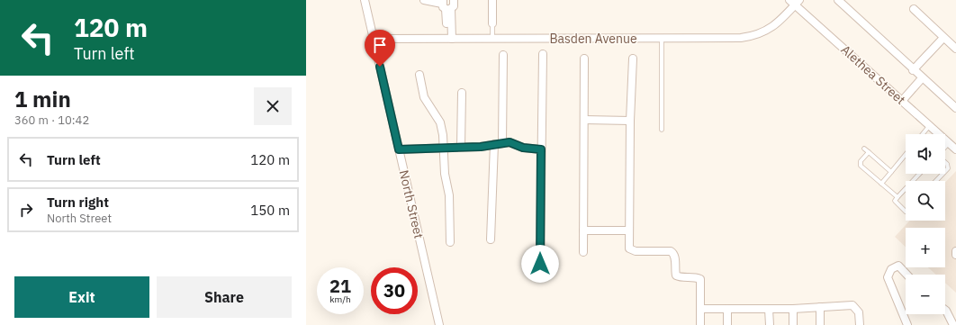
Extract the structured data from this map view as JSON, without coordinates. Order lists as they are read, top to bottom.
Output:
{
  "streets": {
    "street": ["Basden Avenue", "Alethea Street", "North Street"]
  },
  "crossings": [
    ["Basden Avenue", "Alethea Street"],
    ["Basden Avenue", "North Street"]
  ],
  "page": {
    "turn": ["120 m", "Turn left"],
    "heading": ["1 min", "360 m · 10:42"],
    "map_buttons": ["+", "−"],
    "list": [
      {
        "name": "Turn left",
        "value": "120 m"
      },
      {
        "name": "Turn right",
        "note": "North Street",
        "value": "150 m"
      }
    ],
    "speed": "21 km/h",
    "limit": "30",
    "buttons": ["Exit", "Share"]
  }
}
